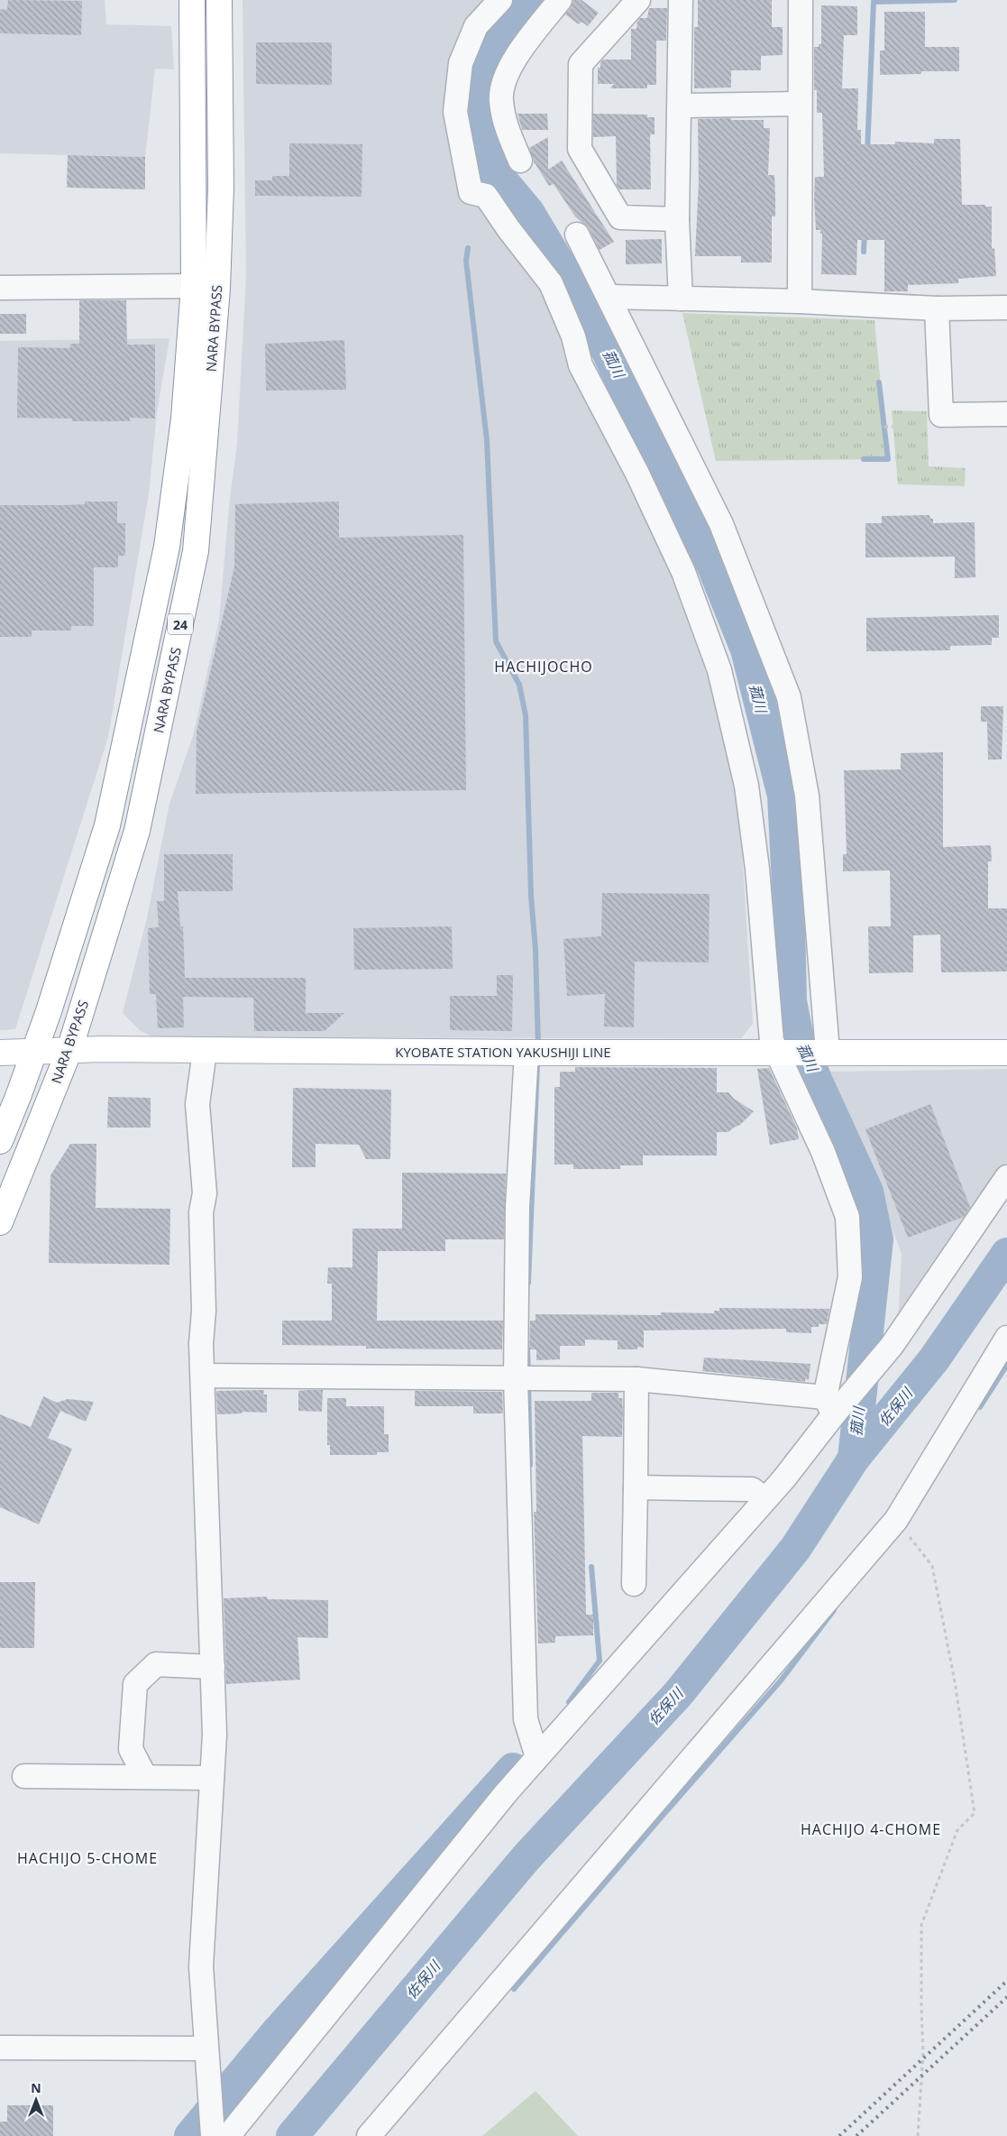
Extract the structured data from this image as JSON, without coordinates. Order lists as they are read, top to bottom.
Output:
{
  "streets": {
    "main road": ["NARA BYPASS", "24", "KYOBATE STATION YAKUSHIJI LINE"]
  },
  "crossings": [
    ["NARA BYPASS", "KYOBATE STATION YAKUSHIJI LINE"]
  ],
  "districts": ["HACHIJOCHO", "HACHIJO 4-CHOME", "HACHIJO 5-CHOME"],
  "water": ["菰川", "佐保川"],
  "north": "top"
}
